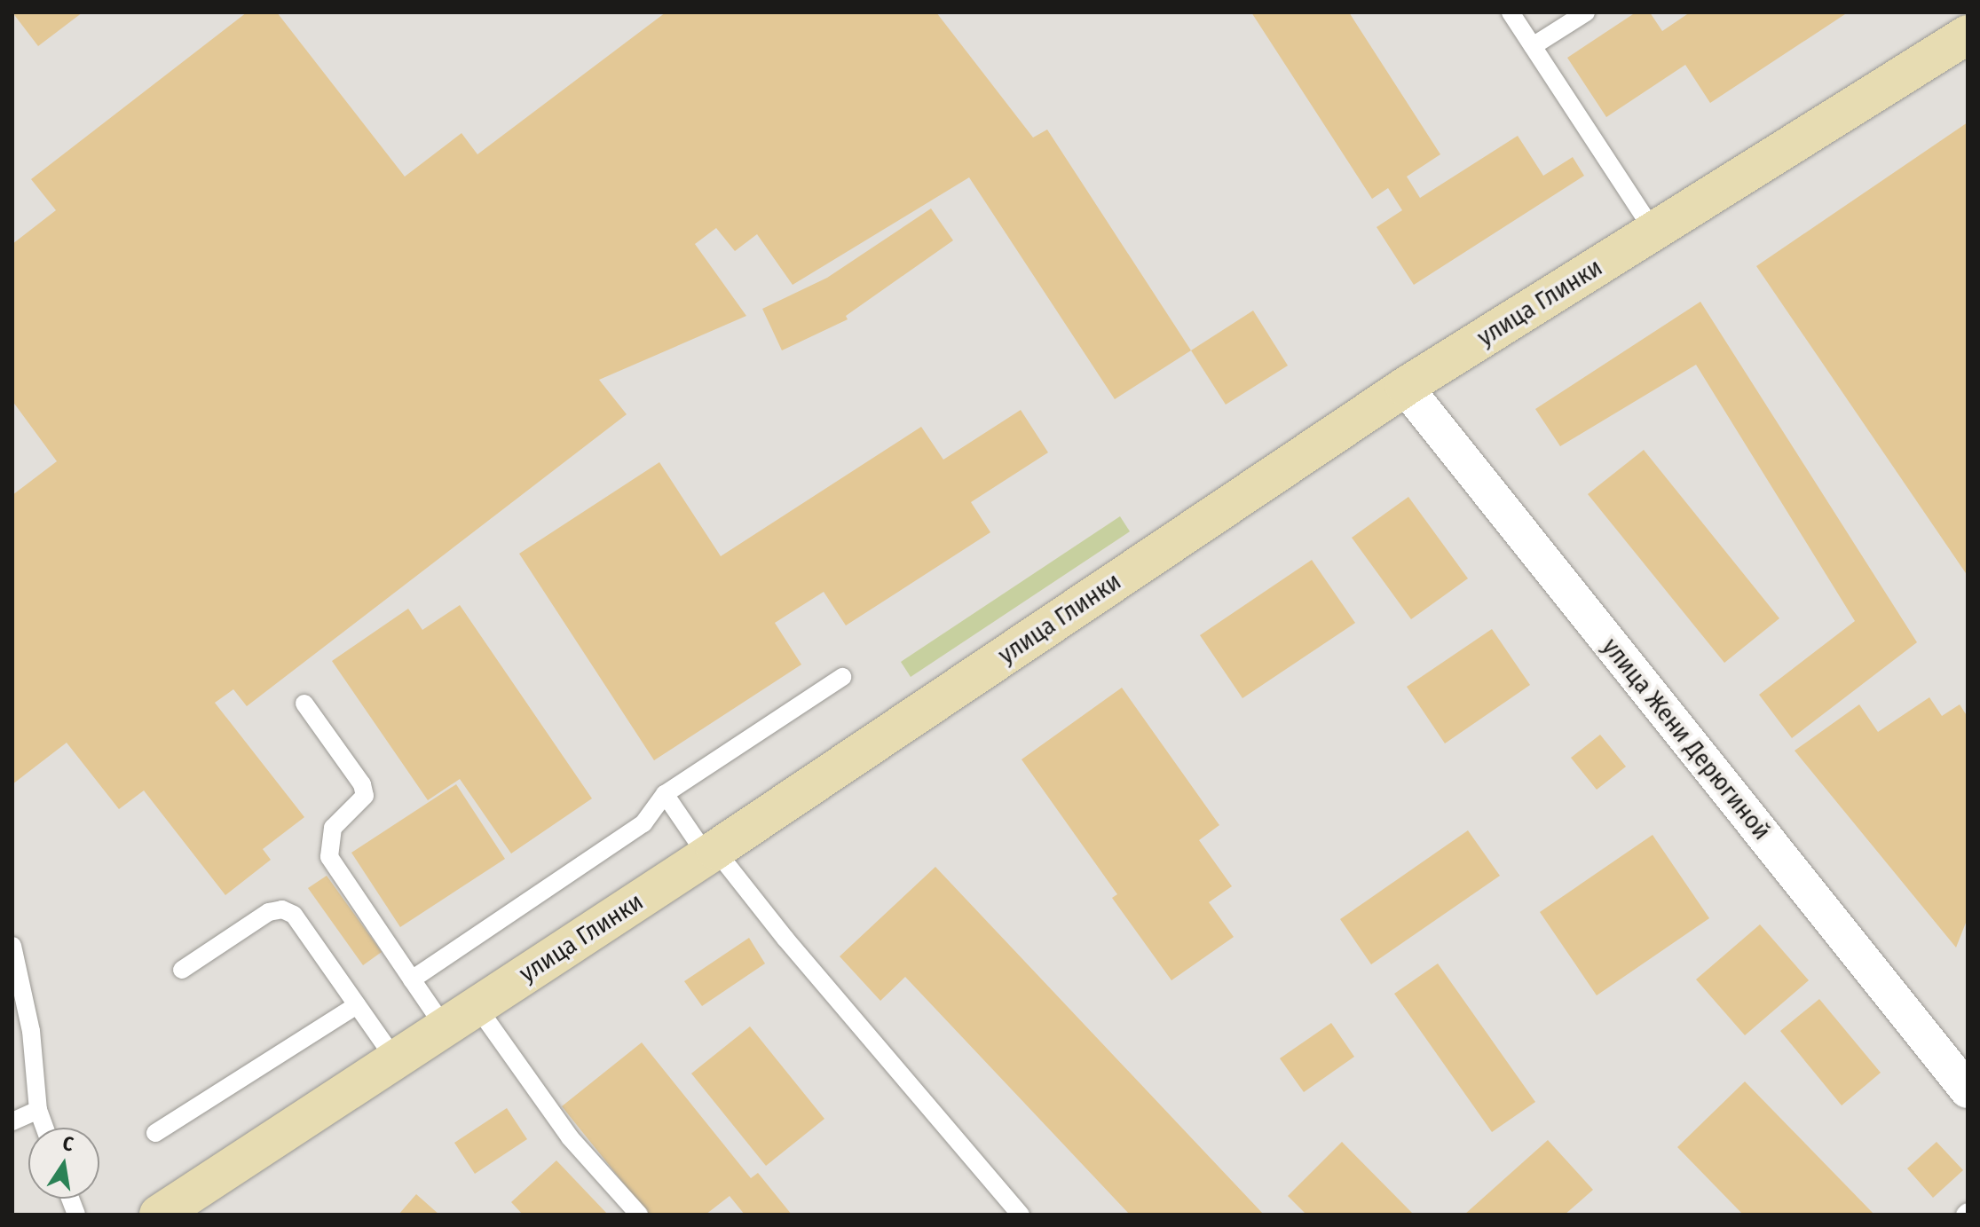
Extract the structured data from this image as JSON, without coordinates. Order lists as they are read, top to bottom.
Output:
{
  "streets": {
    "main road": ["улица Глинки"],
    "street": ["улица Жени Дерюгиной"]
  },
  "crossings": [
    ["улица Глинки", "улица Жени Дерюгиной"]
  ],
  "north": "top"
}
